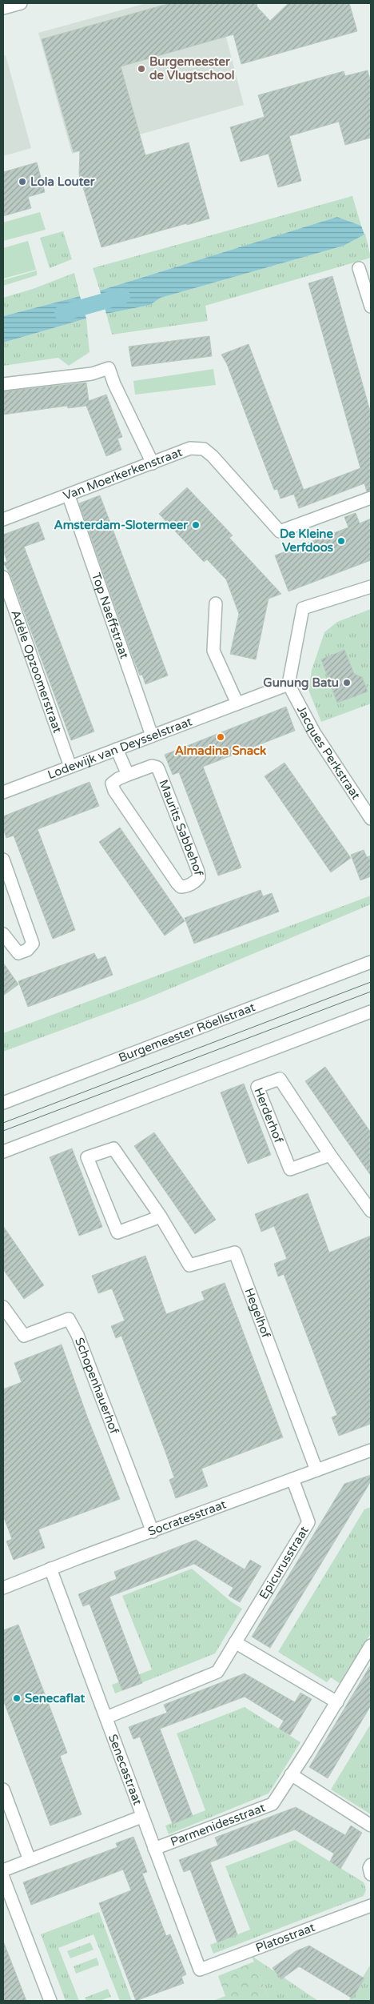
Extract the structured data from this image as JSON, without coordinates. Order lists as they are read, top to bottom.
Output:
{
  "streets": {
    "street": [
      "Van Moerkerkenstraat",
      "Top Naeffstraat",
      "Adèle Opzoomerstraat",
      "Lodewijk van Deysselstraat",
      "Jacques Perkstraat",
      "Maurits Sabbehof",
      "Burgemeester Röellstraat",
      "Herderhof",
      "Hegelhof",
      "Schopenhauerhof",
      "Socratesstraat",
      "Epicurusstraat",
      "Senecastraat",
      "Parmenidesstraat",
      "Platostraat"
    ]
  },
  "crossings": [
    ["Van Moerkerkenstraat", "Top Naeffstraat"],
    ["Top Naeffstraat", "Lodewijk van Deysselstraat"],
    ["Adèle Opzoomerstraat", "Lodewijk van Deysselstraat"],
    ["Lodewijk van Deysselstraat", "Jacques Perkstraat"],
    ["Hegelhof", "Socratesstraat"],
    ["Schopenhauerhof", "Socratesstraat"],
    ["Socratesstraat", "Epicurusstraat"],
    ["Socratesstraat", "Senecastraat"],
    ["Epicurusstraat", "Senecastraat"],
    ["Senecastraat", "Parmenidesstraat"],
    ["Senecastraat", "Platostraat"]
  ],
  "places": [
    "Burgemeester de Vlugtschool",
    "Lola Louter",
    "Amsterdam-Slotermeer",
    "De Kleine Verfdoos",
    "Gunung Batu",
    "Almadina Snack",
    "Senecaflat"
  ]
}
